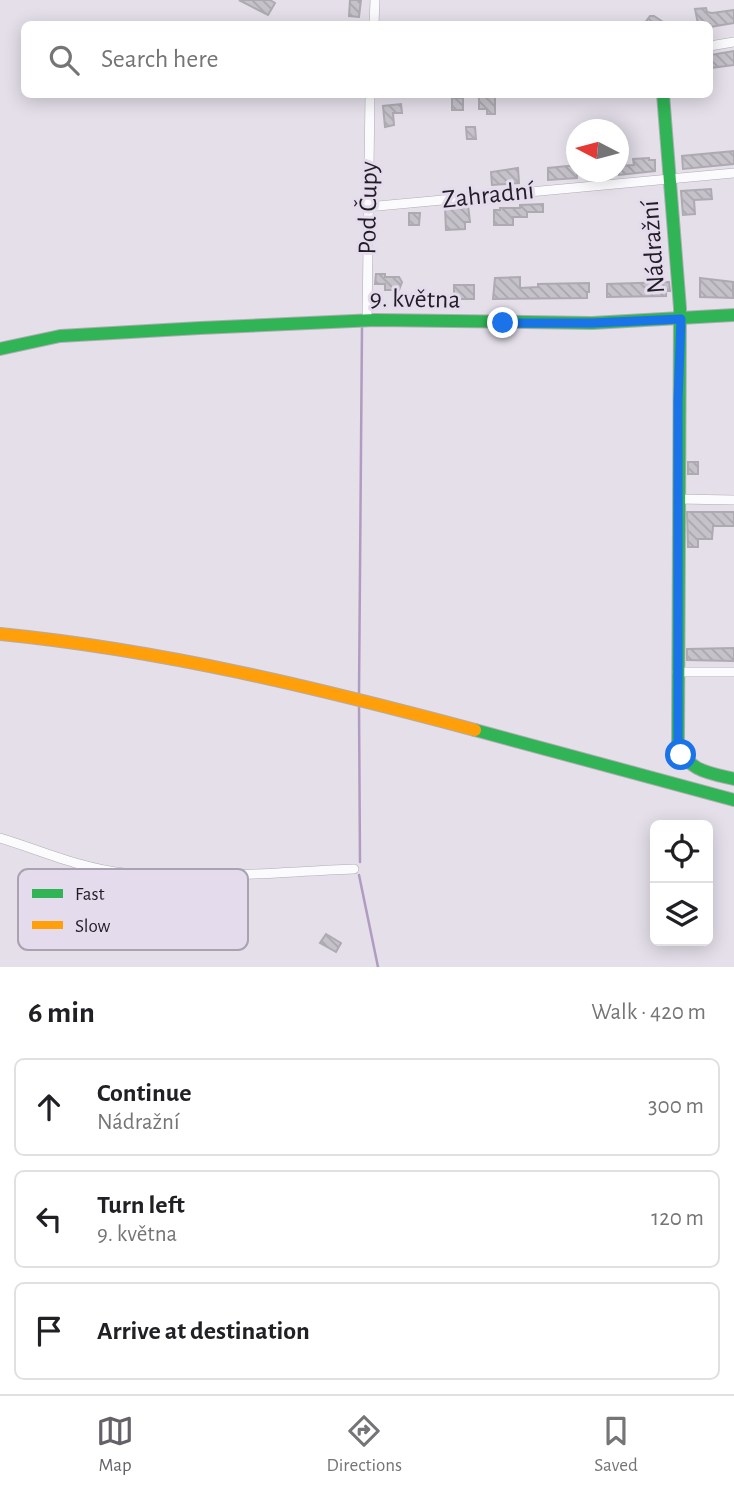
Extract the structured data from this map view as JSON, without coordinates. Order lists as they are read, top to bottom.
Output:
{
  "streets": {
    "street": [
      "Zahradní",
      "Pod Čupy",
      "Nádražní",
      "9. května"
    ]
  },
  "crossings": [
    ["Zahradní", "Pod Čupy"],
    ["Zahradní", "Nádražní"],
    ["Pod Čupy", "9. května"],
    ["Nádražní", "9. května"]
  ],
  "legend": ["Fast", "Slow"],
  "north": "left",
  "page": {
    "search": "Search here",
    "heading": ["6 min", "Walk · 420 m"],
    "list": [
      ["Continue", "Nádražní", "300 m"],
      ["Turn left", "9. května", "120 m"],
      "Arrive at destination"
    ],
    "nav": ["Map", "Directions", "Saved"]
  }
}
